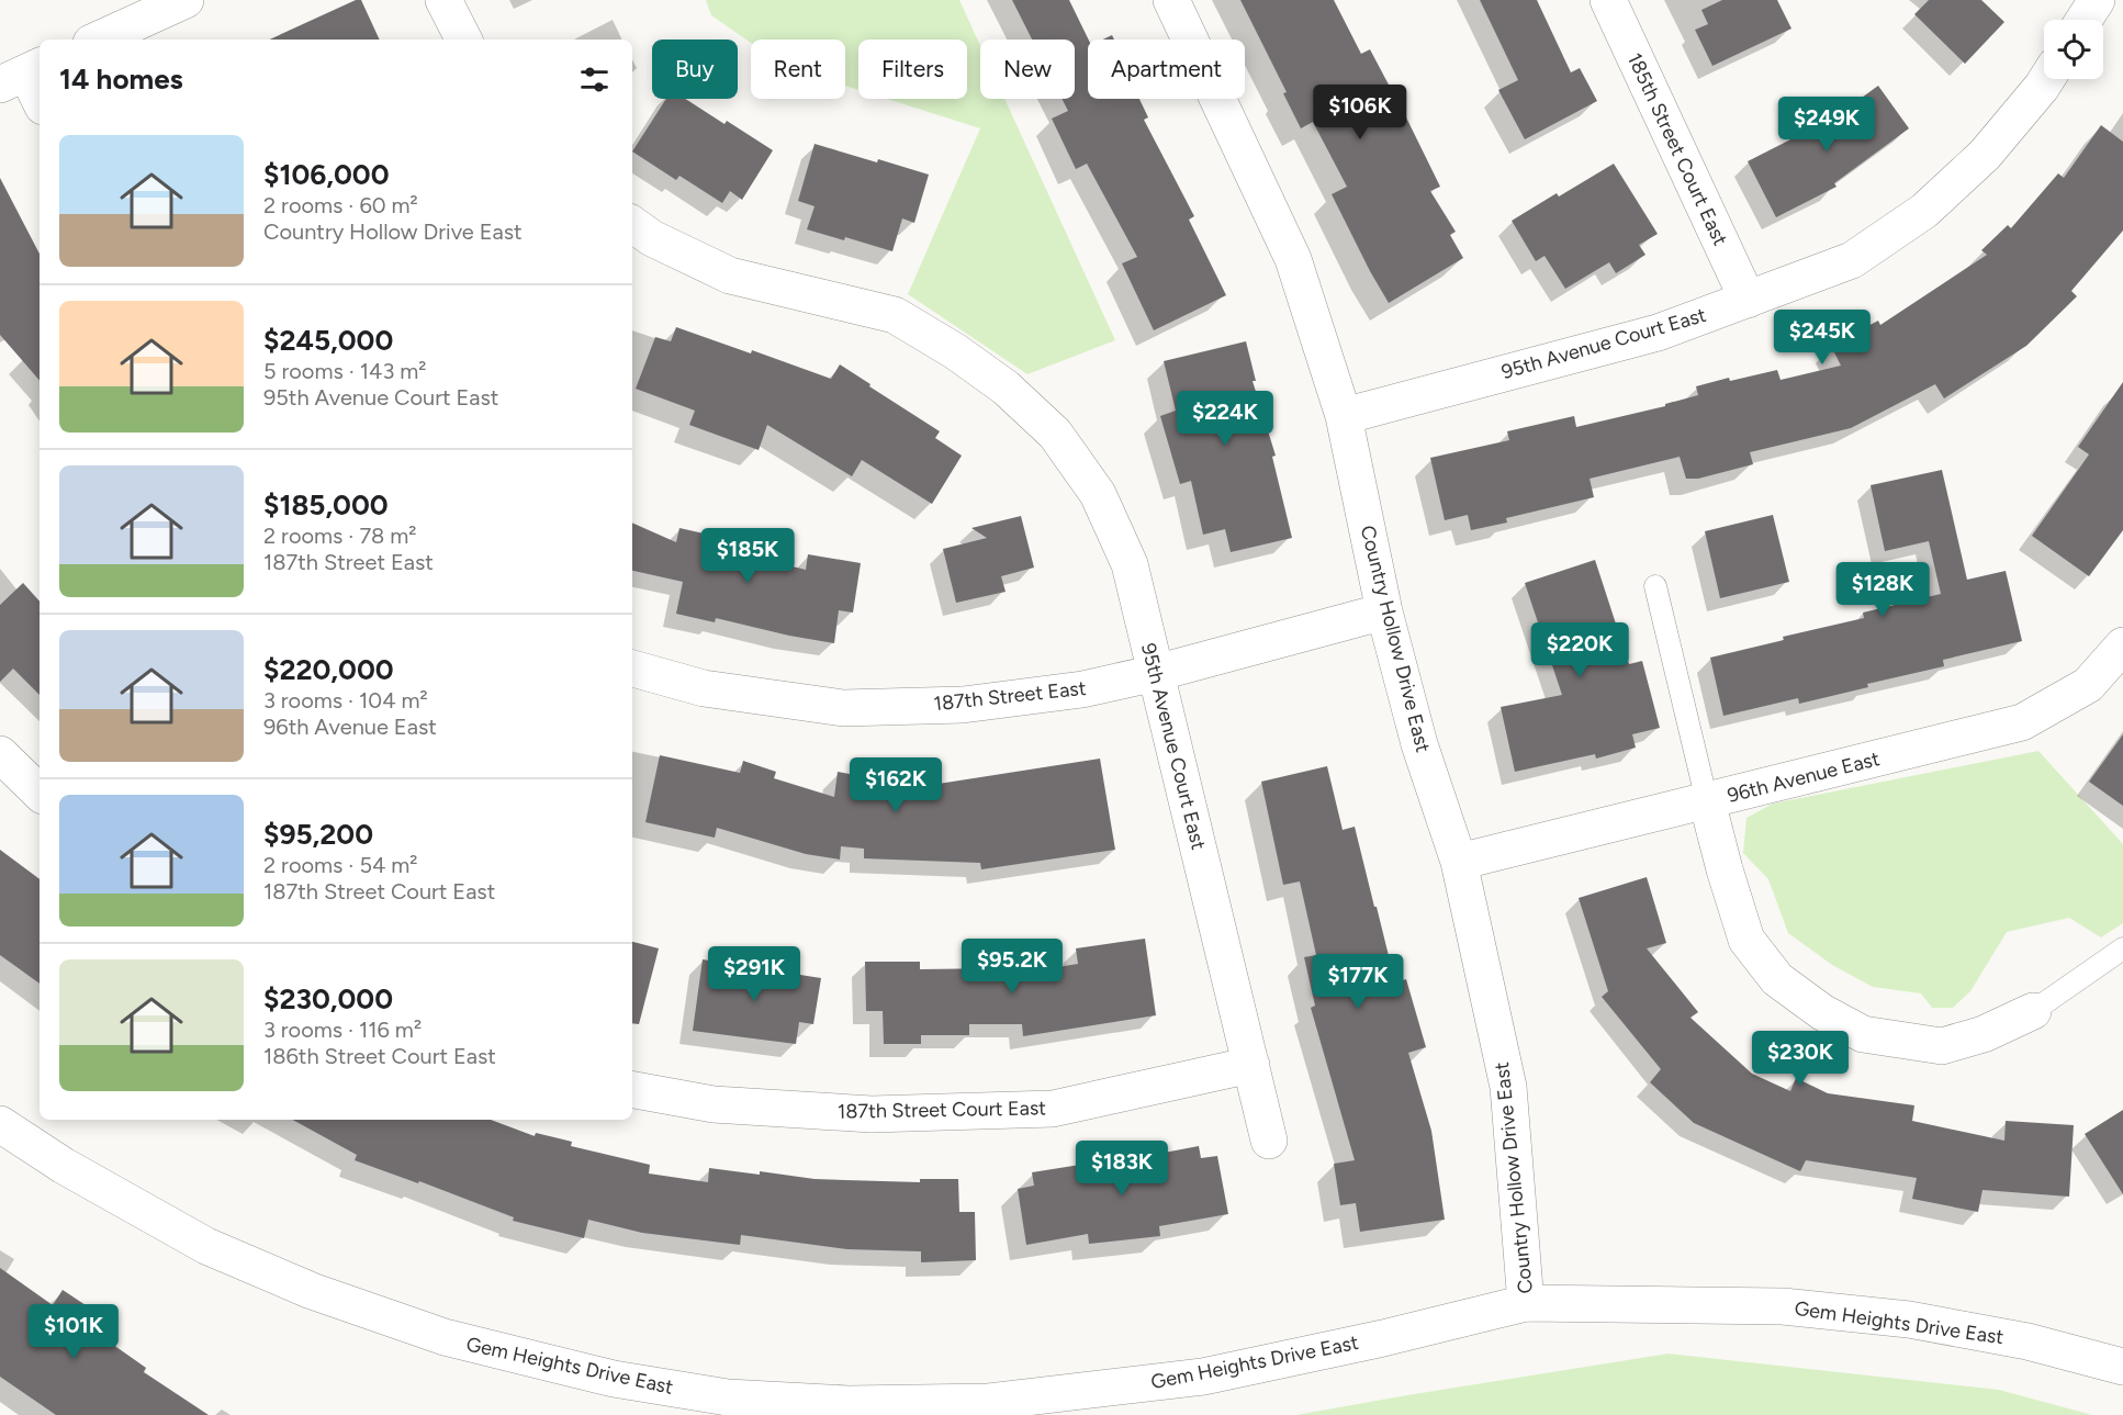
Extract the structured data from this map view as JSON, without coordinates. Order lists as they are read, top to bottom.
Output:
{
  "streets": {
    "street": [
      "185th Street Court East",
      "95th Avenue Court East",
      "Country Hollow Drive East",
      "187th Street East",
      "96th Avenue East",
      "187th Street Court East",
      "Gem Heights Drive East"
    ]
  },
  "crossings": [
    ["185th Street Court East", "95th Avenue Court East"],
    ["95th Avenue Court East", "Country Hollow Drive East"],
    ["95th Avenue Court East", "187th Street East"],
    ["95th Avenue Court East", "187th Street Court East"],
    ["Country Hollow Drive East", "187th Street East"],
    ["Country Hollow Drive East", "96th Avenue East"],
    ["Country Hollow Drive East", "Gem Heights Drive East"]
  ],
  "page": {
    "chip": [
      "Buy",
      "Rent",
      "Filters",
      "New",
      "Apartment"
    ],
    "heading": "14 homes",
    "price": [
      "$106K",
      "$249K",
      "$245K",
      "$224K",
      "$185K",
      "$128K",
      "$220K",
      "$162K",
      "$95.2K",
      "$291K",
      "$177K",
      "$230K",
      "$183K",
      "$101K"
    ],
    "list": [
      {
        "name": "$106,000",
        "note": "2 rooms · 60 m² · Country Hollow Drive East"
      },
      {
        "name": "$245,000",
        "note": "5 rooms · 143 m² · 95th Avenue Court East"
      },
      {
        "name": "$185,000",
        "note": "2 rooms · 78 m² · 187th Street East"
      },
      {
        "name": "$220,000",
        "note": "3 rooms · 104 m² · 96th Avenue East"
      },
      {
        "name": "$95,200",
        "note": "2 rooms · 54 m² · 187th Street Court East"
      },
      {
        "name": "$230,000",
        "note": "3 rooms · 116 m² · 186th Street Court East"
      }
    ]
  }
}
